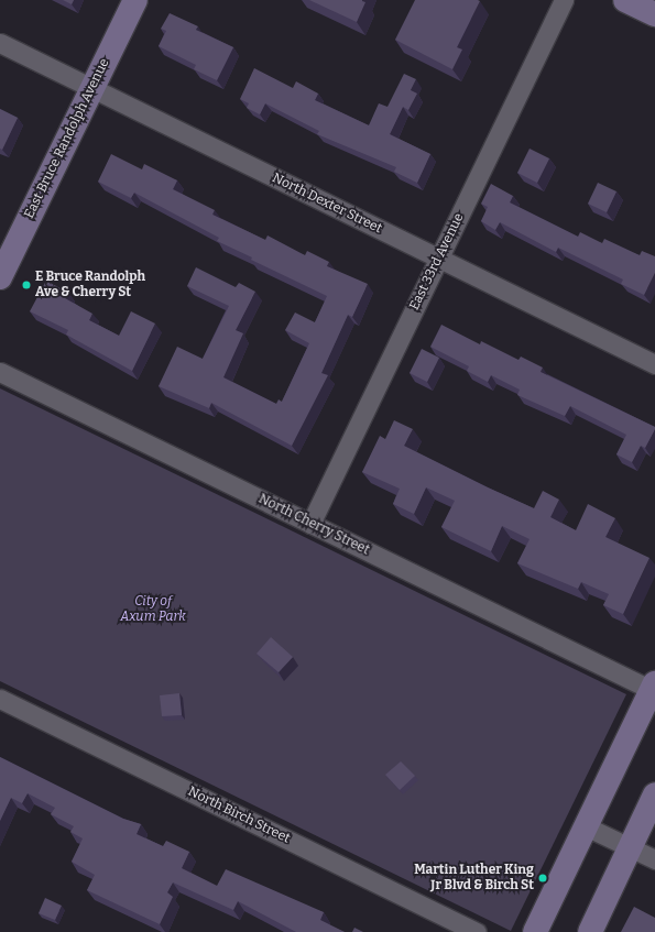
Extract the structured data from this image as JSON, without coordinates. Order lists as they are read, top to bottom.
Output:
{
  "streets": {
    "main road": ["East Bruce Randolph Avenue"],
    "street": [
      "North Dexter Street",
      "East 33rd Avenue",
      "North Cherry Street",
      "North Birch Street"
    ]
  },
  "crossings": [
    ["East Bruce Randolph Avenue", "North Dexter Street"],
    ["North Dexter Street", "East 33rd Avenue"],
    ["East 33rd Avenue", "North Cherry Street"]
  ],
  "parks": ["City of Axum Park"],
  "places": ["E Bruce Randolph Ave & Cherry St", "Martin Luther King Jr Blvd & Birch St"]
}
